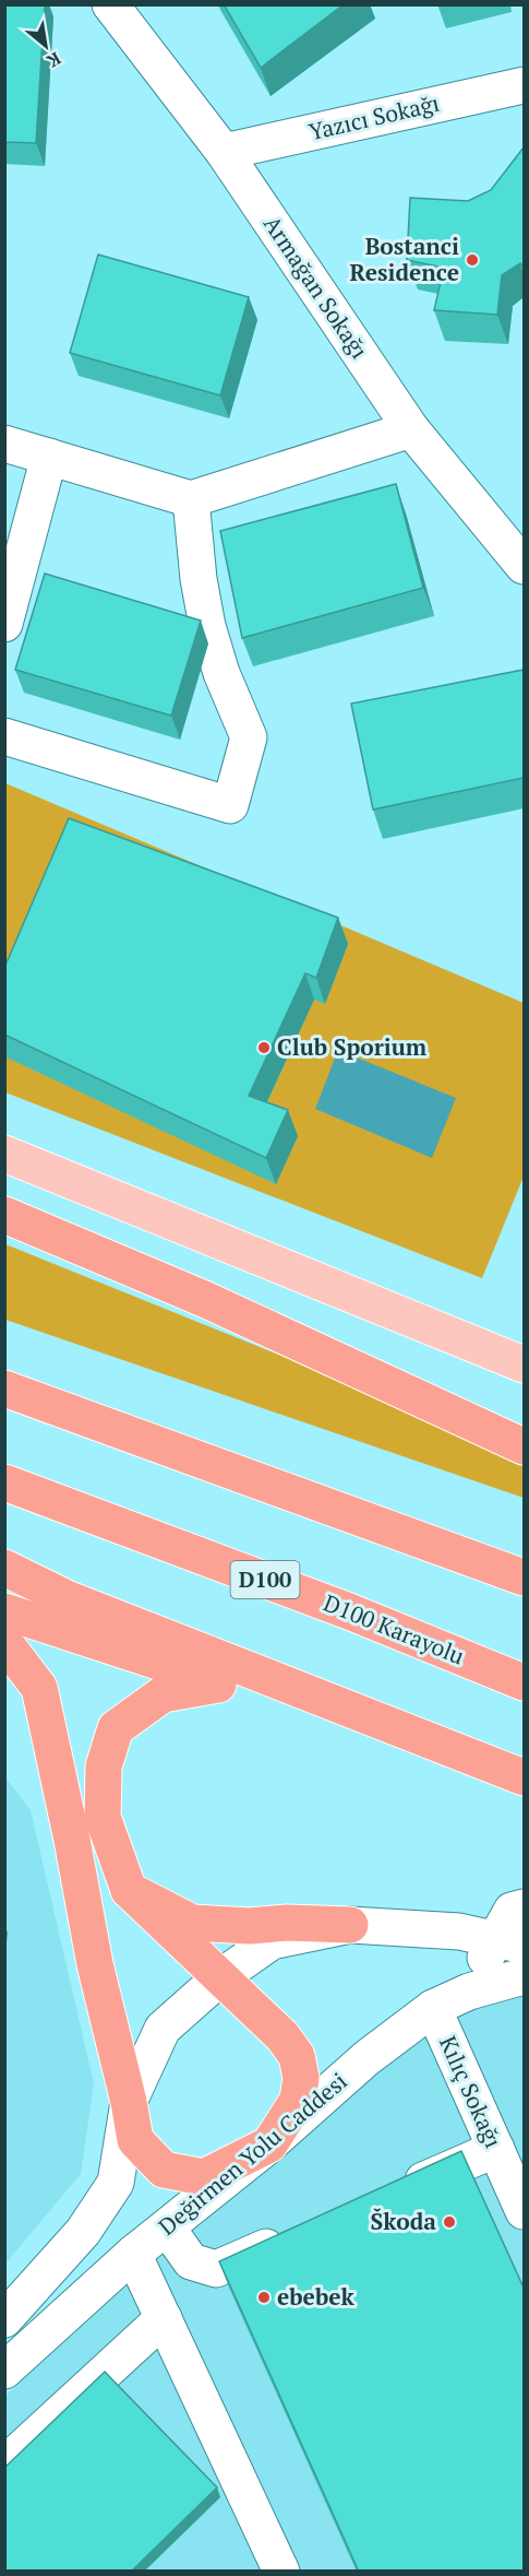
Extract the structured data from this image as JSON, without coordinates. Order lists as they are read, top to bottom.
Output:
{
  "streets": {
    "highway": ["D100", "D100 Karayolu"],
    "street": [
      "Yazıcı Sokağı",
      "Armağan Sokağı",
      "Kılıç Sokağı",
      "Değirmen Yolu Caddesi"
    ]
  },
  "crossings": [
    ["Yazıcı Sokağı", "Armağan Sokağı"],
    ["Kılıç Sokağı", "Değirmen Yolu Caddesi"]
  ],
  "places": [
    "Bostanci Residence",
    "Club Sporium",
    "Škoda",
    "ebebek"
  ],
  "north": "bottom right"
}
